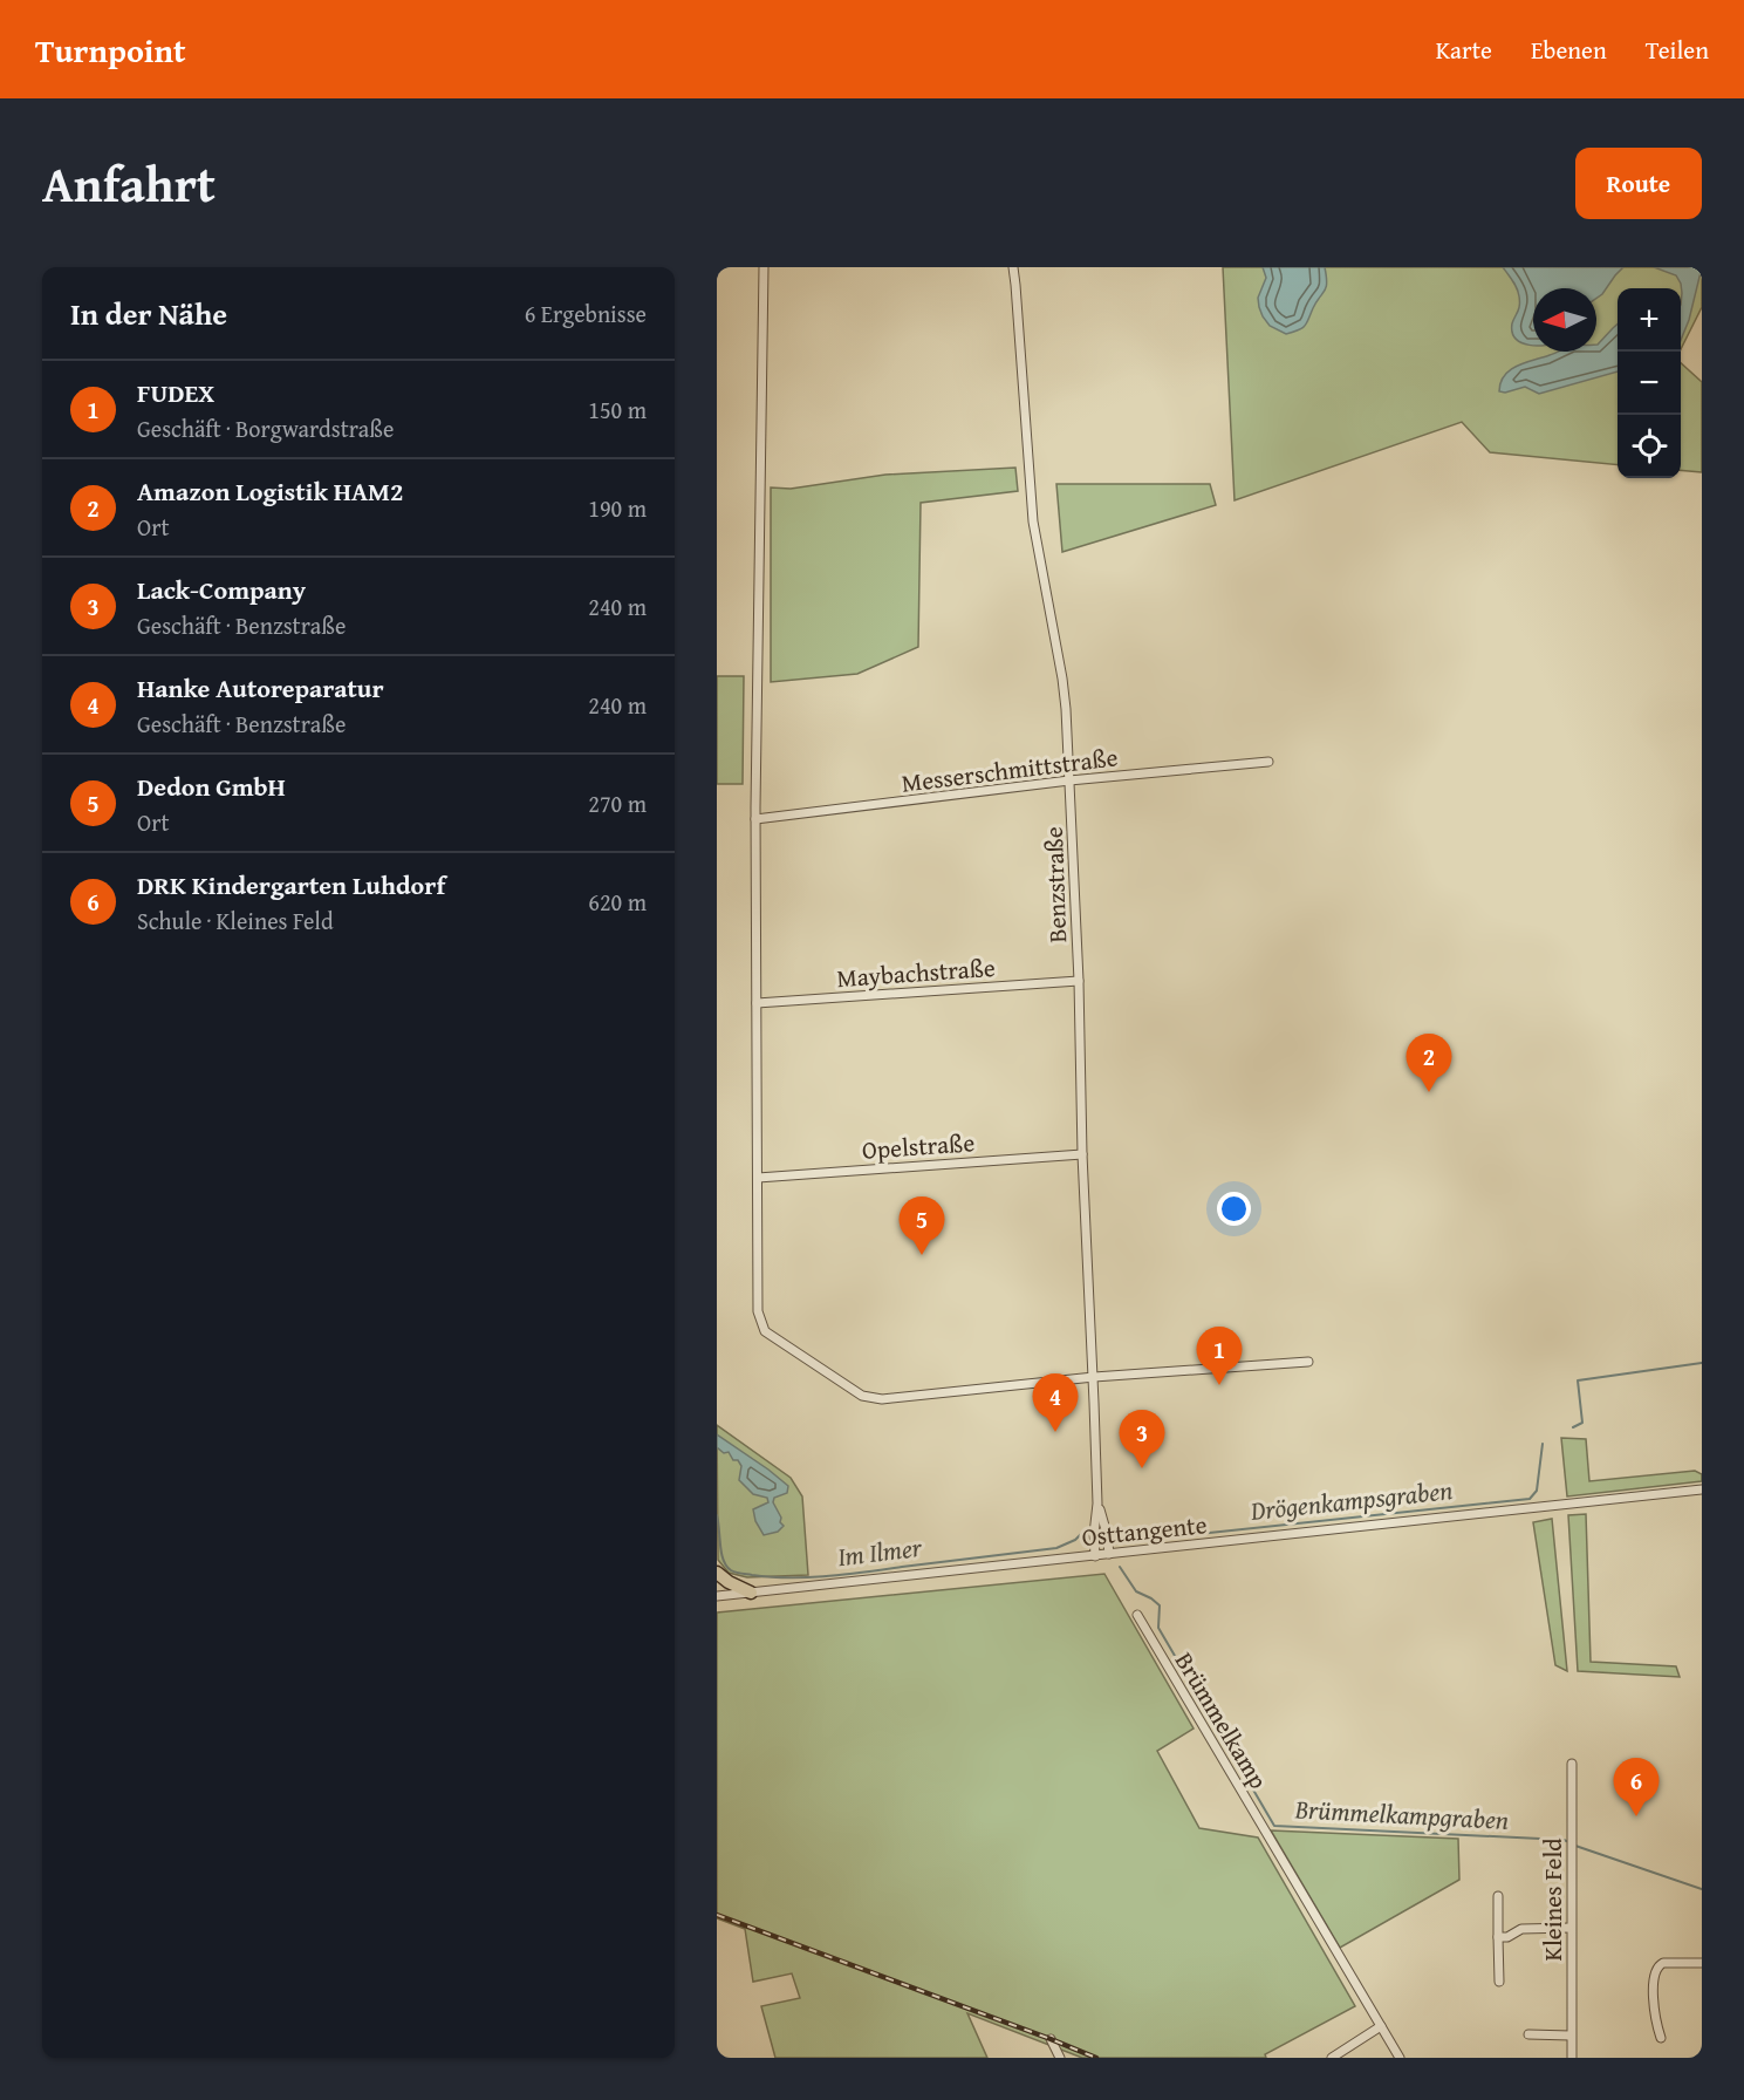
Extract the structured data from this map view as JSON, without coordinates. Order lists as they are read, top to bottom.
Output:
{
  "streets": {
    "street": [
      "Messerschmittstraße",
      "Benzstraße",
      "Maybachstraße",
      "Opelstraße",
      "Osttangente",
      "Brümmelkamp",
      "Kleines Feld"
    ]
  },
  "crossings": [
    ["Messerschmittstraße", "Benzstraße"],
    ["Benzstraße", "Maybachstraße"],
    ["Benzstraße", "Opelstraße"],
    ["Benzstraße", "Osttangente"]
  ],
  "water": ["Drögenkampsgraben", "Im Ilmer", "Brümmelkampgraben"],
  "north": "left",
  "page": {
    "header": "Turnpoint",
    "nav": ["Karte", "Ebenen", "Teilen"],
    "title": "Anfahrt",
    "buttons": "Route",
    "heading": ["In der Nähe", "6 Ergebnisse"],
    "map_buttons": ["+", "−"],
    "list": [
      {
        "mark": "1",
        "name": "FUDEX",
        "note": "Geschäft · Borgwardstraße",
        "value": "150 m"
      },
      {
        "mark": "2",
        "name": "Amazon Logistik HAM2",
        "note": "Ort",
        "value": "190 m"
      },
      {
        "mark": "3",
        "name": "Lack-Company",
        "note": "Geschäft · Benzstraße",
        "value": "240 m"
      },
      {
        "mark": "4",
        "name": "Hanke Autoreparatur",
        "note": "Geschäft · Benzstraße",
        "value": "240 m"
      },
      {
        "mark": "5",
        "name": "Dedon GmbH",
        "note": "Ort",
        "value": "270 m"
      },
      {
        "mark": "6",
        "name": "DRK Kindergarten Luhdorf",
        "note": "Schule · Kleines Feld",
        "value": "620 m"
      }
    ],
    "pins": [
      "2",
      "5",
      "1",
      "4",
      "3",
      "6"
    ]
  }
}
